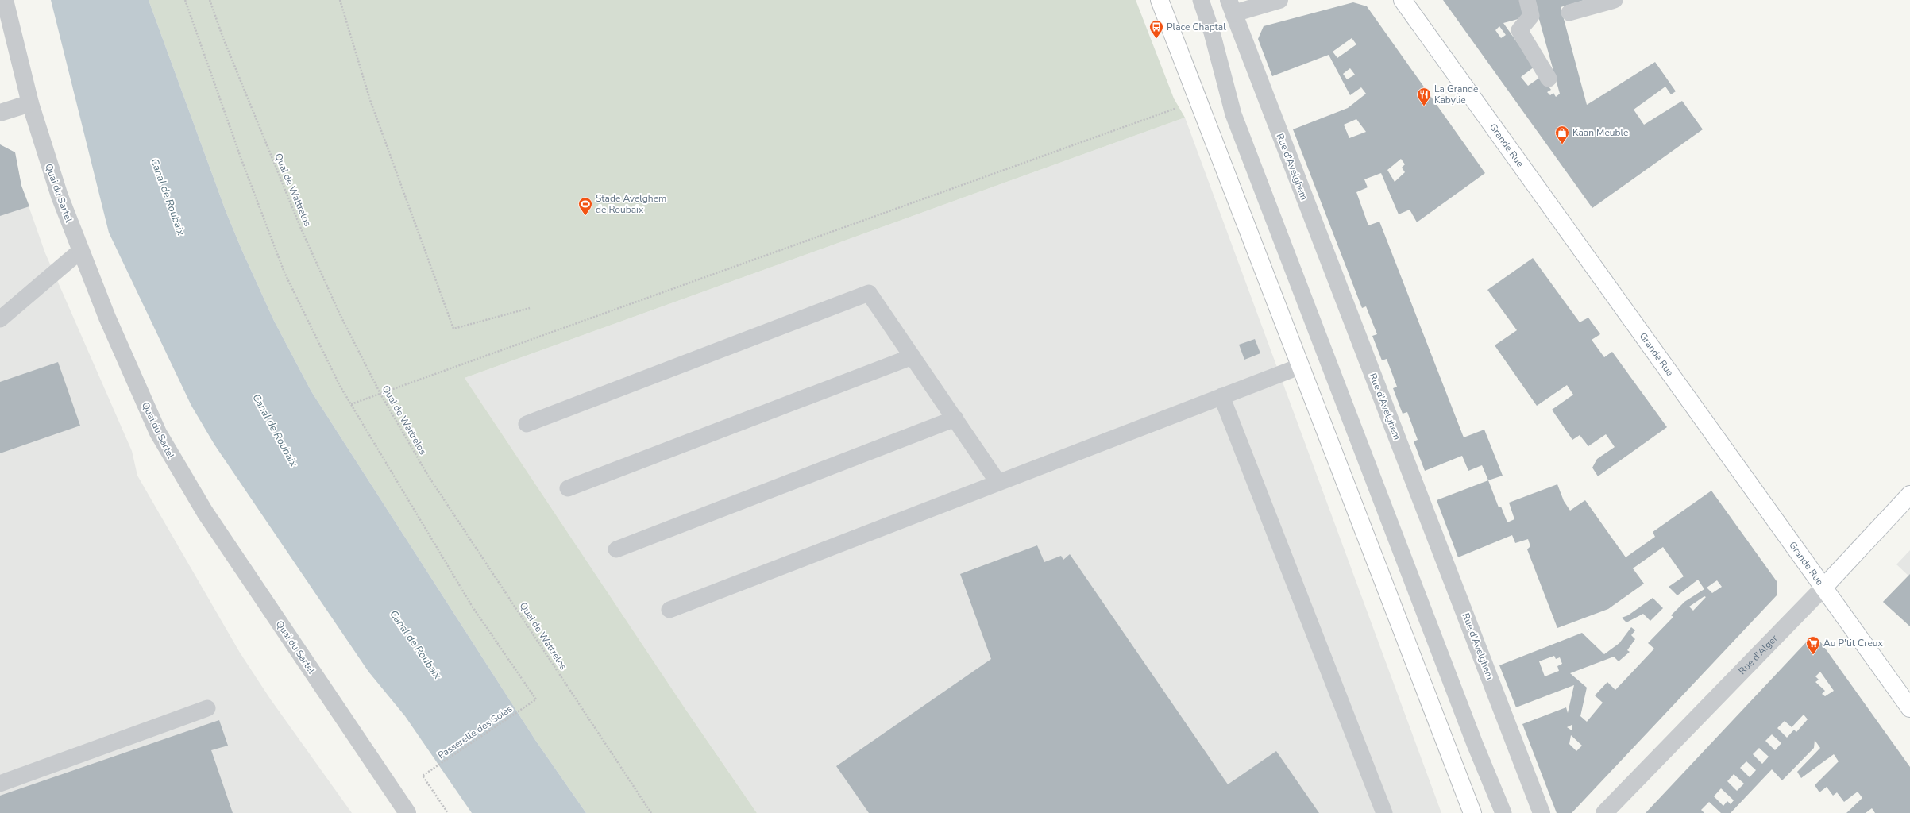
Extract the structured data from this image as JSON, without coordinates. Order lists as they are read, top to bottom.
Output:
{
  "streets": {
    "street": [
      "Grande Rue",
      "Rue d'Avelghem",
      "Quai du Sartel",
      "Rue d'Alger"
    ],
    "path": ["Quai de Wattrelos", "Passerelle des Soies"]
  },
  "crossings": [
    ["Grande Rue", "Rue d'Alger"]
  ],
  "water": ["Canal de Roubaix"],
  "places": {
    "bus stop": ["Place Chaptal"],
    "restaurant": ["La Grande Kabylie"],
    "shop": ["Kaan Meuble"],
    "sports": ["Stade Avelghem de Roubaix"],
    "supermarket": ["Au P'tit Creux"]
  }
}
